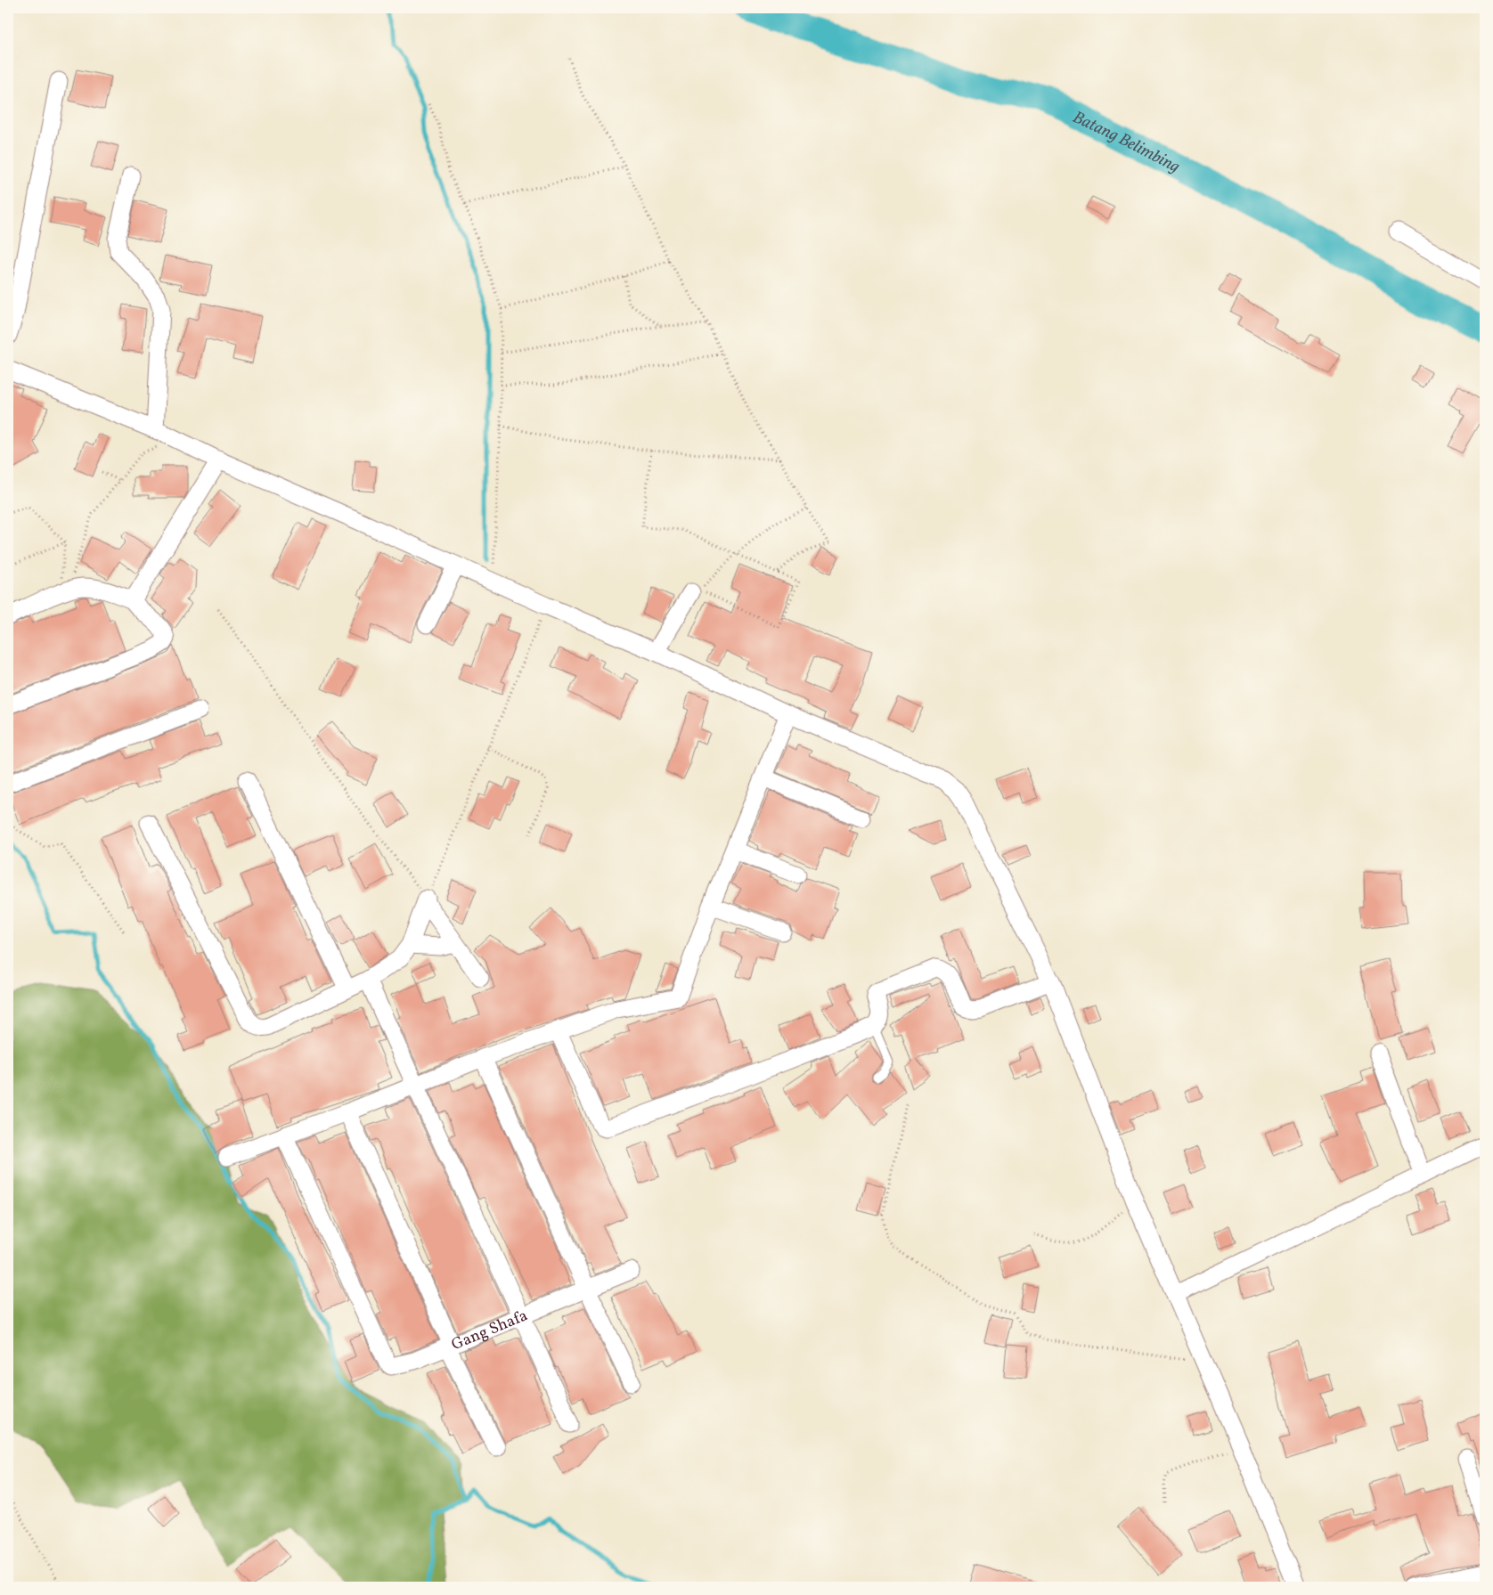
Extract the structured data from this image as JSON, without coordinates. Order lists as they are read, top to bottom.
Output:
{
  "streets": {
    "street": ["Gang Shafa"]
  },
  "water": ["Batang Belimbing"]
}
